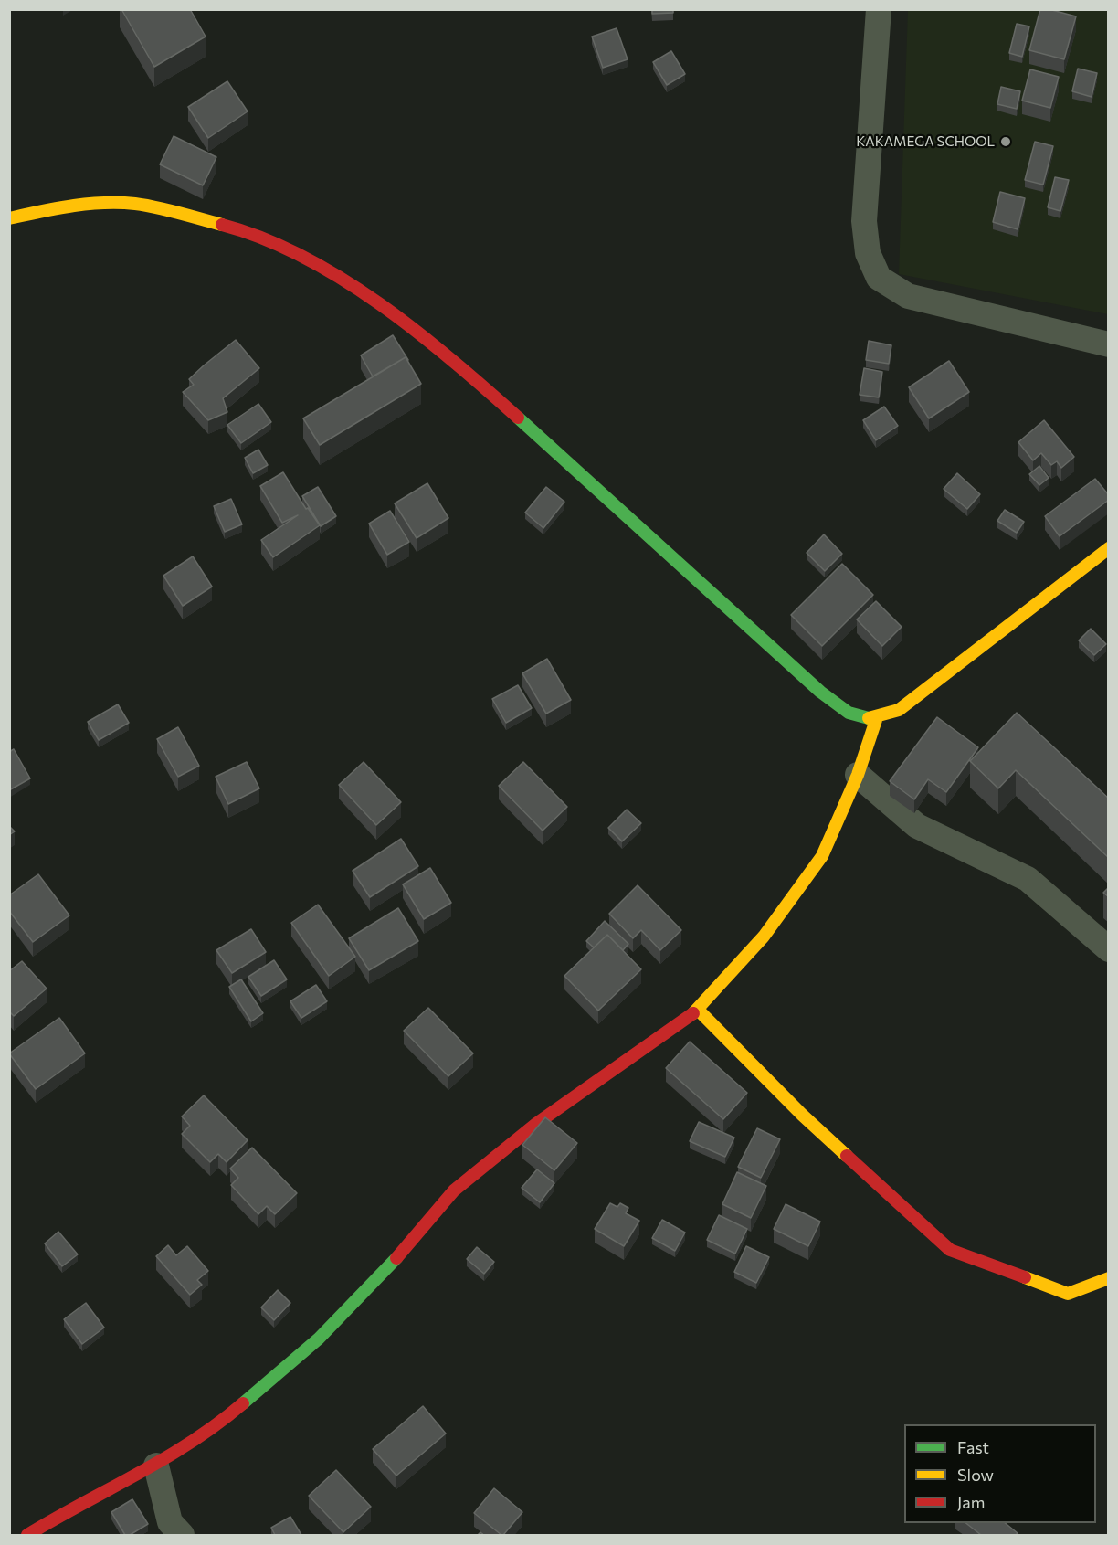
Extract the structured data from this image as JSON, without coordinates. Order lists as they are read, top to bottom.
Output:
{
  "places": ["KAKAMEGA SCHOOL"],
  "legend": ["Fast", "Slow", "Jam"]
}
